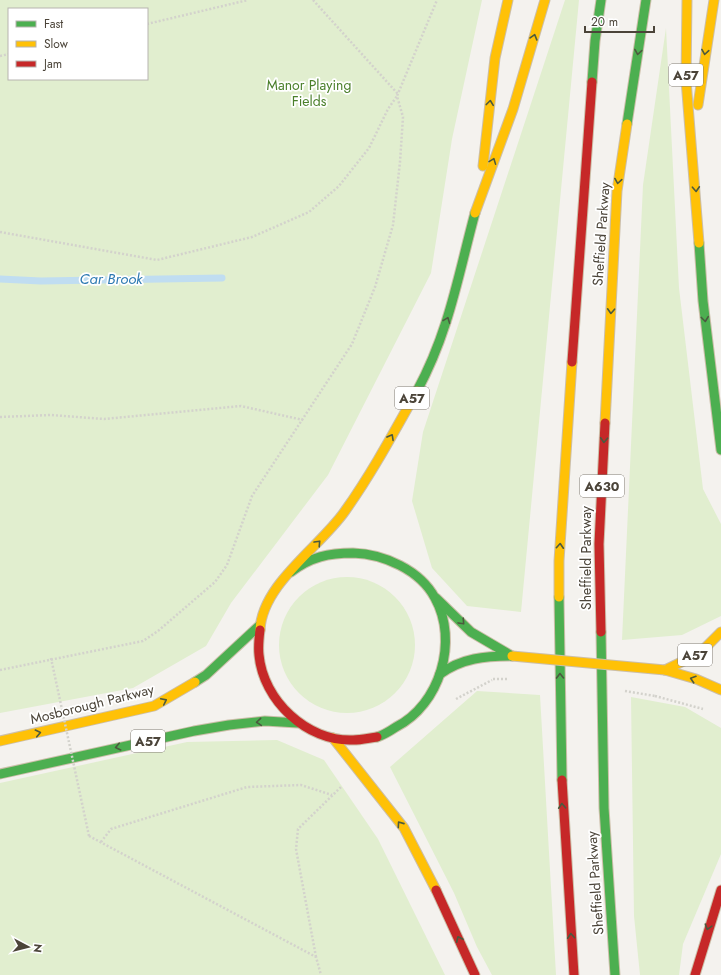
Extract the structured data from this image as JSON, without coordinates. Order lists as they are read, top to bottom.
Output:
{
  "streets": {
    "highway": [
      "A57",
      "Sheffield Parkway",
      "A630",
      "Mosborough Parkway"
    ]
  },
  "crossings": [
    ["A57", "Mosborough Parkway"]
  ],
  "water": ["Car Brook"],
  "parks": ["Manor Playing Fields"],
  "legend": ["Fast", "Slow", "Jam"],
  "scale_bar": "20 m",
  "north": "right"
}
